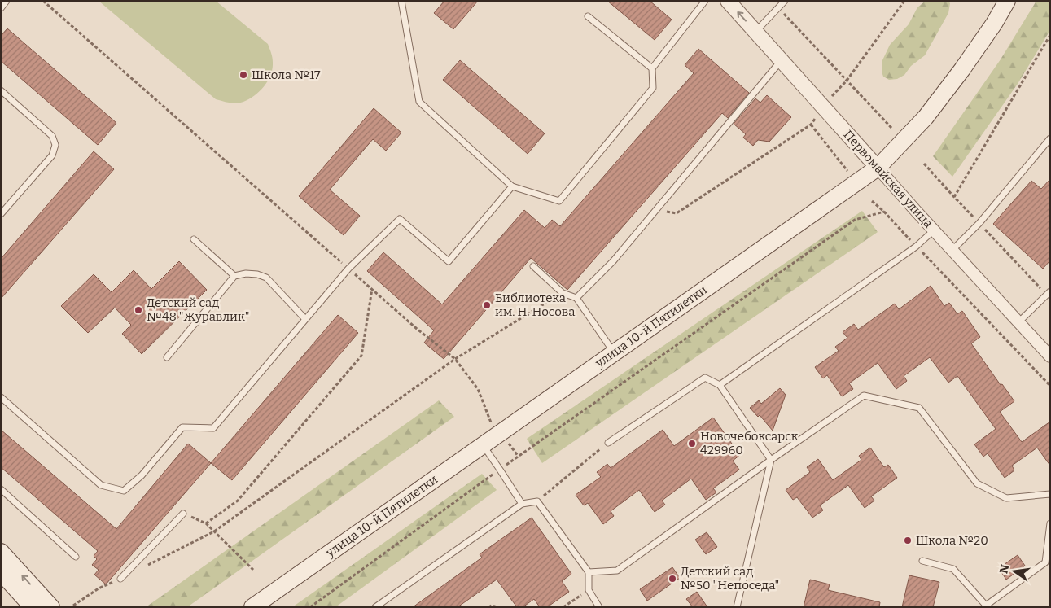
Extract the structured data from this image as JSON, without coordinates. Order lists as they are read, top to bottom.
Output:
{
  "streets": {
    "main road": ["улица 10-й Пятилетки"],
    "street": ["Первомайская улица"]
  },
  "crossings": [
    ["Первомайская улица", "улица 10-й Пятилетки"]
  ],
  "places": [
    "Школа №17",
    "Библиотека им. Н. Носова",
    "Детский сад №48 \"Журавлик\"",
    "Новочебоксарск 429960",
    "Школа №20",
    "Детский сад №50 \"Непоседа\""
  ],
  "north": "left"
}
